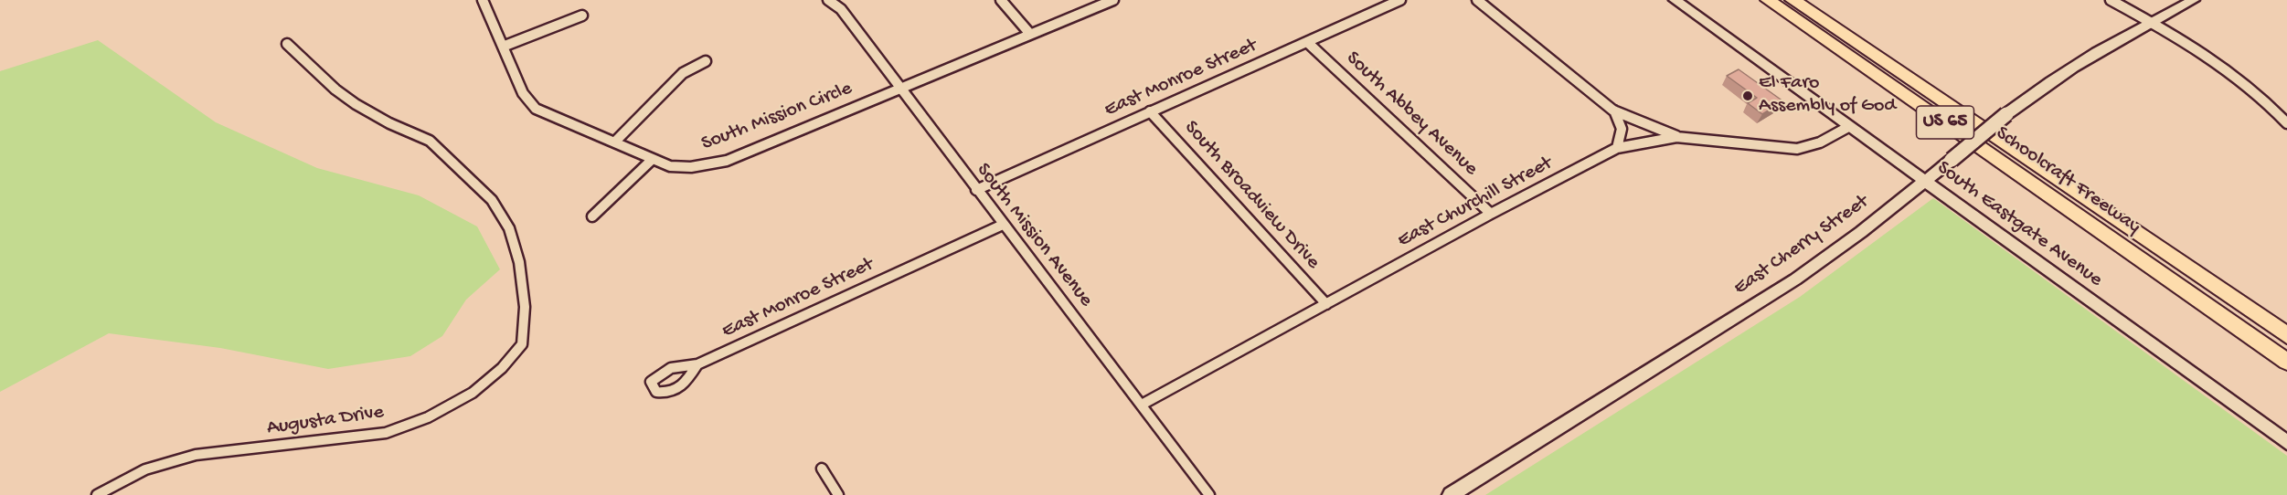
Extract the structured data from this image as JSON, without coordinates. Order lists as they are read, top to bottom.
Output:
{
  "streets": {
    "highway": ["US 65", "Schoolcraft Freeway"],
    "street": [
      "East Monroe Street",
      "South Abbey Avenue",
      "South Mission Circle",
      "South Broadview Drive",
      "East Churchill Street",
      "South Eastgate Avenue",
      "South Mission Avenue",
      "East Cherry Street",
      "Augusta Drive"
    ]
  },
  "crossings": [
    ["East Monroe Street", "South Abbey Avenue"],
    ["East Monroe Street", "South Broadview Drive"],
    ["East Monroe Street", "South Mission Avenue"],
    ["South Abbey Avenue", "East Churchill Street"],
    ["South Mission Circle", "South Mission Avenue"],
    ["South Broadview Drive", "East Churchill Street"],
    ["East Churchill Street", "South Eastgate Avenue"],
    ["East Churchill Street", "South Mission Avenue"],
    ["South Eastgate Avenue", "East Cherry Street"]
  ],
  "places": ["El Faro Assembly of God"]
}
